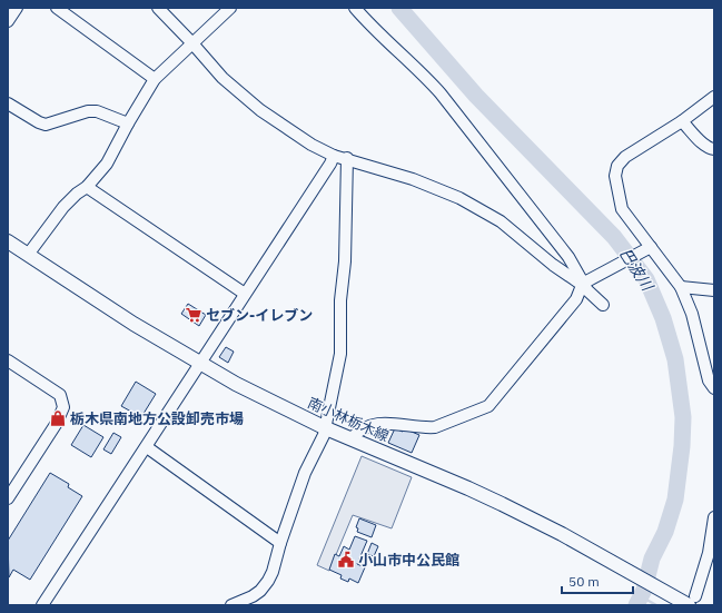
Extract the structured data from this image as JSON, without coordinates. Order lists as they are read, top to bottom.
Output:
{
  "streets": {
    "main road": ["南小林栃木線"]
  },
  "water": ["巴波川"],
  "places": {
    "supermarket": ["セブン-イレブン"],
    "shop": ["栃木県南地方公設卸売市場"],
    "public building": ["小山市中公民館"]
  },
  "scale_bar": "50 m"
}
